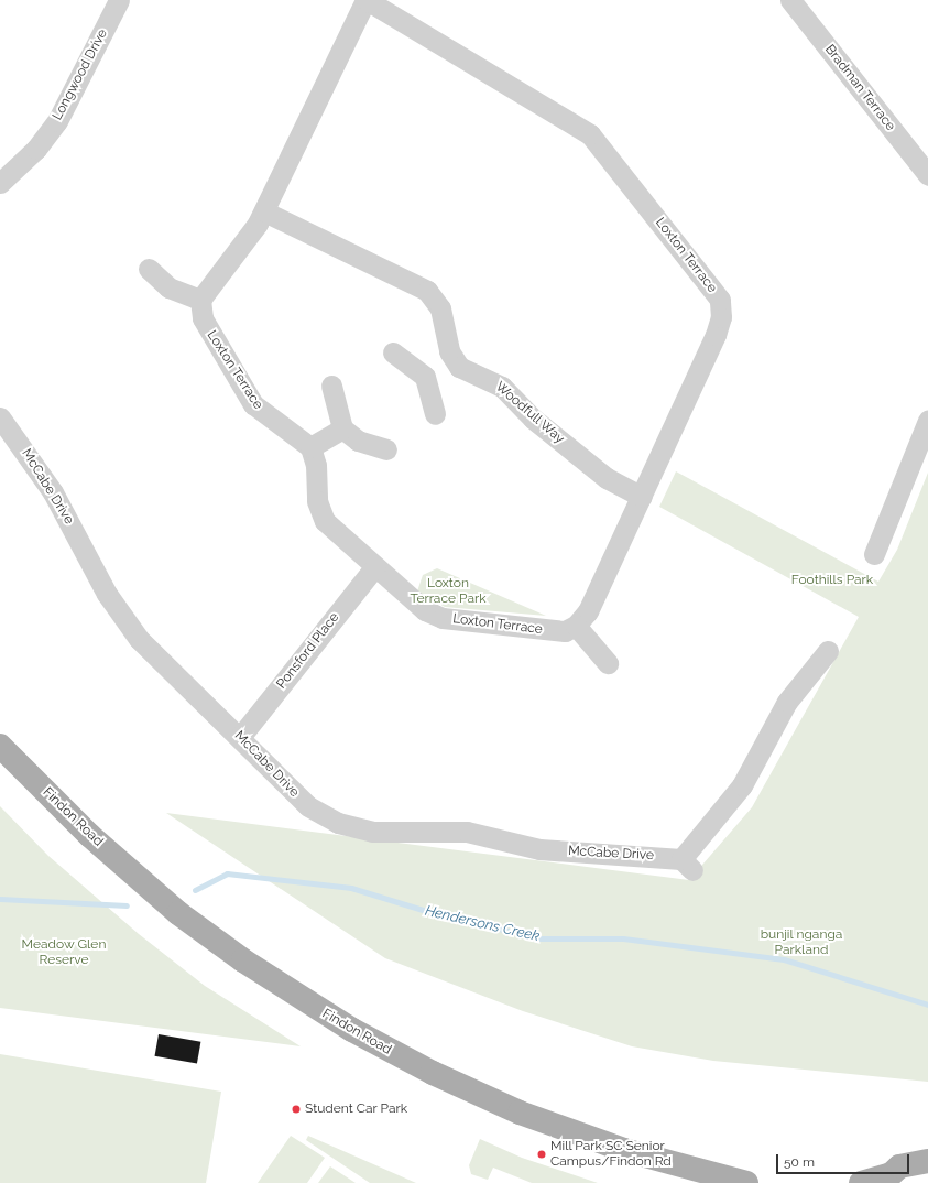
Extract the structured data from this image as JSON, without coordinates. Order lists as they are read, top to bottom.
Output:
{
  "streets": {
    "main road": ["Findon Road"],
    "street": [
      "Longwood Drive",
      "Bradman Terrace",
      "Loxton Terrace",
      "Woodfull Way",
      "McCabe Drive",
      "Ponsford Place"
    ]
  },
  "crossings": [
    ["Loxton Terrace", "Woodfull Way"],
    ["Loxton Terrace", "Ponsford Place"],
    ["McCabe Drive", "Ponsford Place"]
  ],
  "water": ["Hendersons Creek"],
  "parks": [
    "Foothills Park",
    "Loxton Terrace Park",
    "bunjil nganga Parkland",
    "Meadow Glen Reserve"
  ],
  "places": ["Student Car Park", "Mill Park SC Senior Campus/Findon Rd"],
  "scale_bar": "50 m"
}
